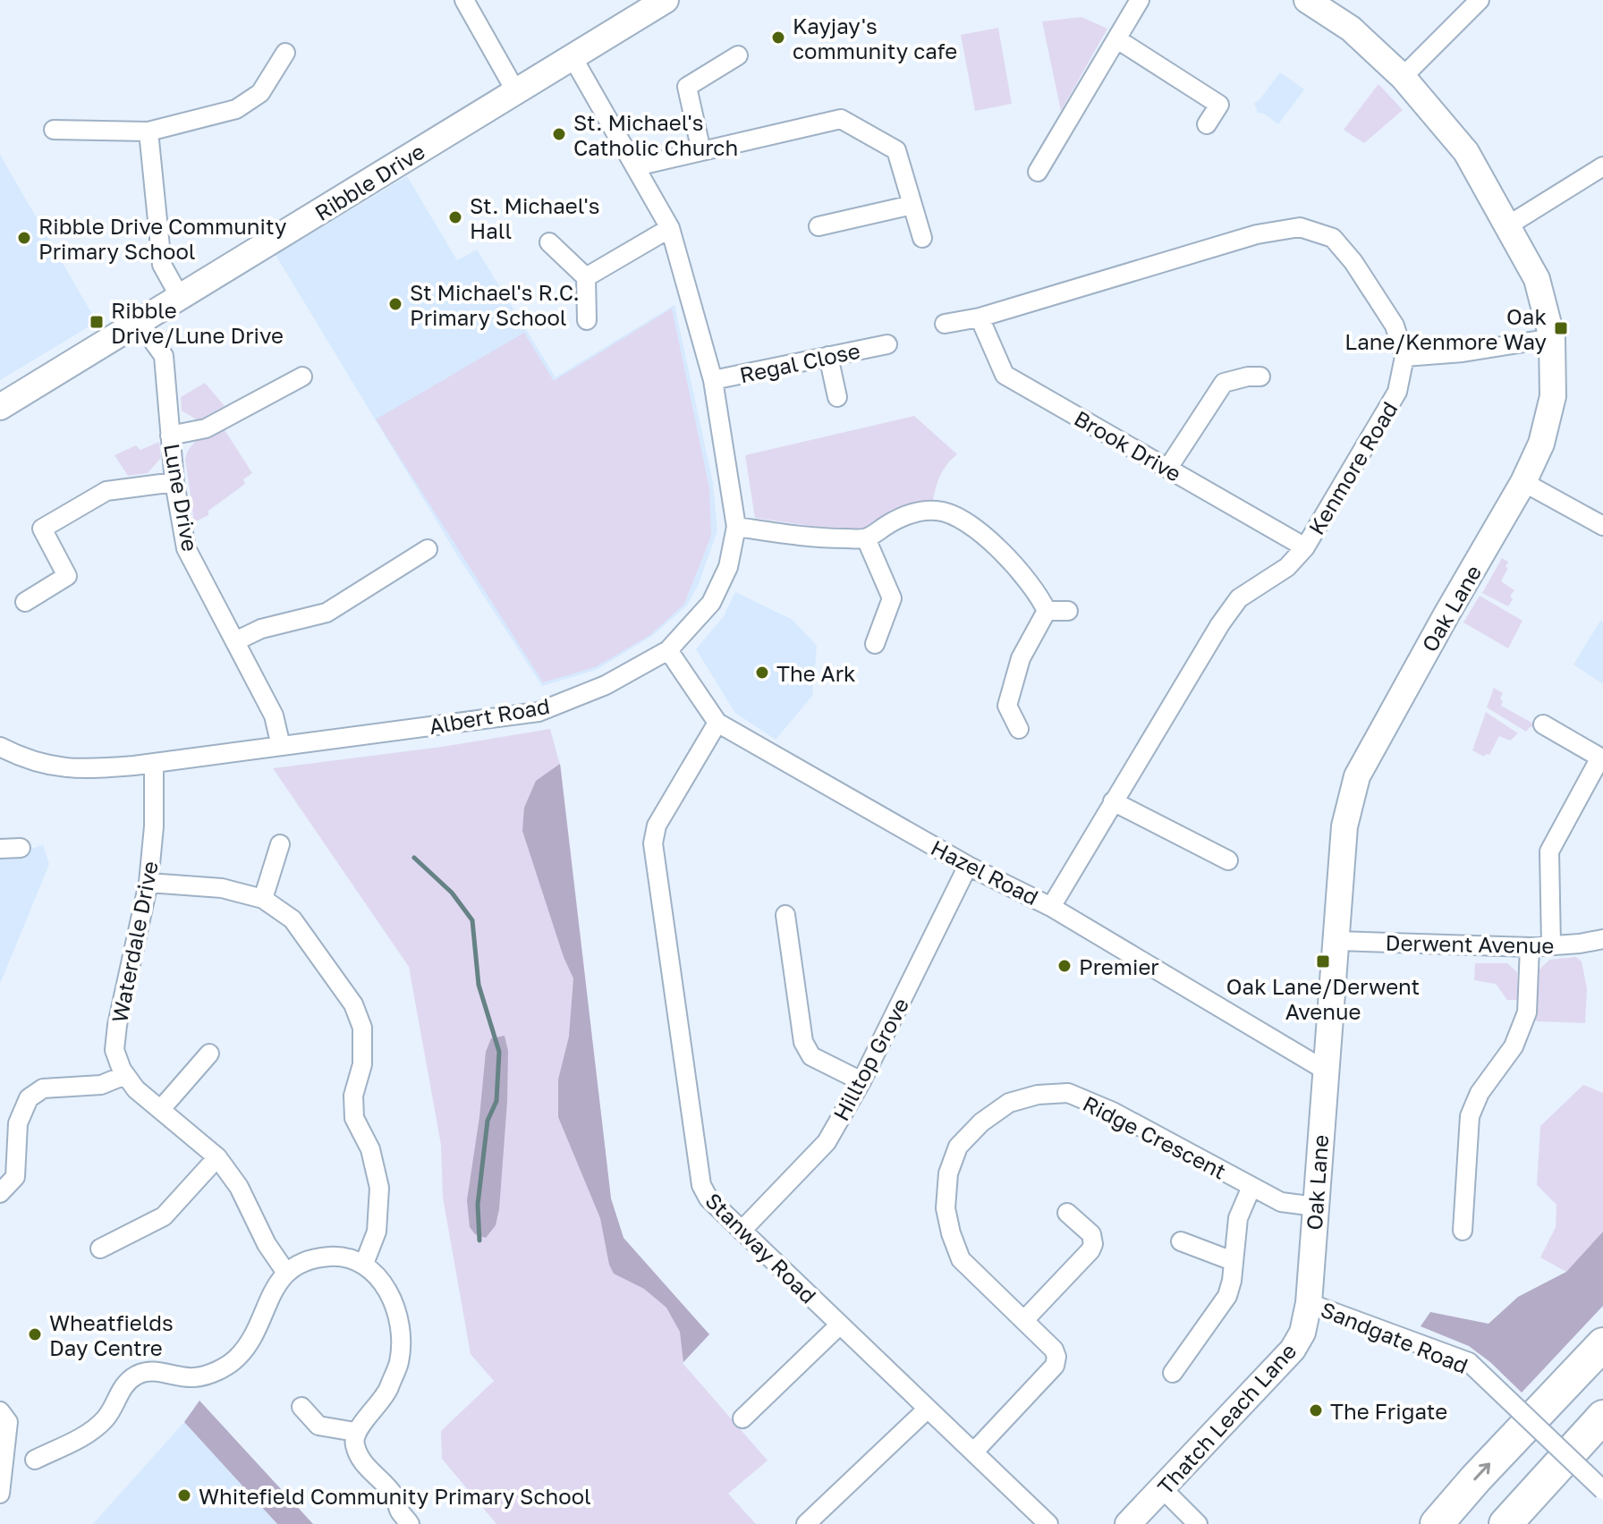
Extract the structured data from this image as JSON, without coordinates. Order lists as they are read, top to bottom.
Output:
{
  "streets": {
    "street": [
      "Ribble Drive",
      "Regal Close",
      "Brook Drive",
      "Kenmore Road",
      "Lune Drive",
      "Oak Lane",
      "Albert Road",
      "Hazel Road",
      "Waterdale Drive",
      "Derwent Avenue",
      "Hilltop Grove",
      "Ridge Crescent",
      "Stanway Road",
      "Sandgate Road",
      "Thatch Leach Lane"
    ]
  },
  "crossings": [
    ["Ribble Drive", "Lune Drive"],
    ["Ribble Drive", "Albert Road"],
    ["Regal Close", "Albert Road"],
    ["Brook Drive", "Kenmore Road"],
    ["Kenmore Road", "Hazel Road"],
    ["Lune Drive", "Albert Road"],
    ["Oak Lane", "Hazel Road"],
    ["Oak Lane", "Derwent Avenue"],
    ["Oak Lane", "Ridge Crescent"],
    ["Oak Lane", "Sandgate Road"],
    ["Oak Lane", "Thatch Leach Lane"],
    ["Albert Road", "Hazel Road"],
    ["Albert Road", "Waterdale Drive"],
    ["Hazel Road", "Hilltop Grove"],
    ["Hazel Road", "Stanway Road"],
    ["Hilltop Grove", "Stanway Road"],
    ["Ridge Crescent", "Stanway Road"],
    ["Sandgate Road", "Thatch Leach Lane"]
  ],
  "places": {
    "other": [
      "Kayjay's community cafe",
      "St. Michael's Catholic Church",
      "St. Michael's Hall",
      "Ribble Drive Community Primary School",
      "St Michael's R.C. Primary School",
      "The Ark",
      "Premier",
      "Wheatfields Day Centre",
      "The Frigate",
      "Whitefield Community Primary School"
    ],
    "transit": ["Ribble Drive/Lune Drive", "Oak Lane/Kenmore Way", "Oak Lane/Derwent Avenue"]
  }
}
